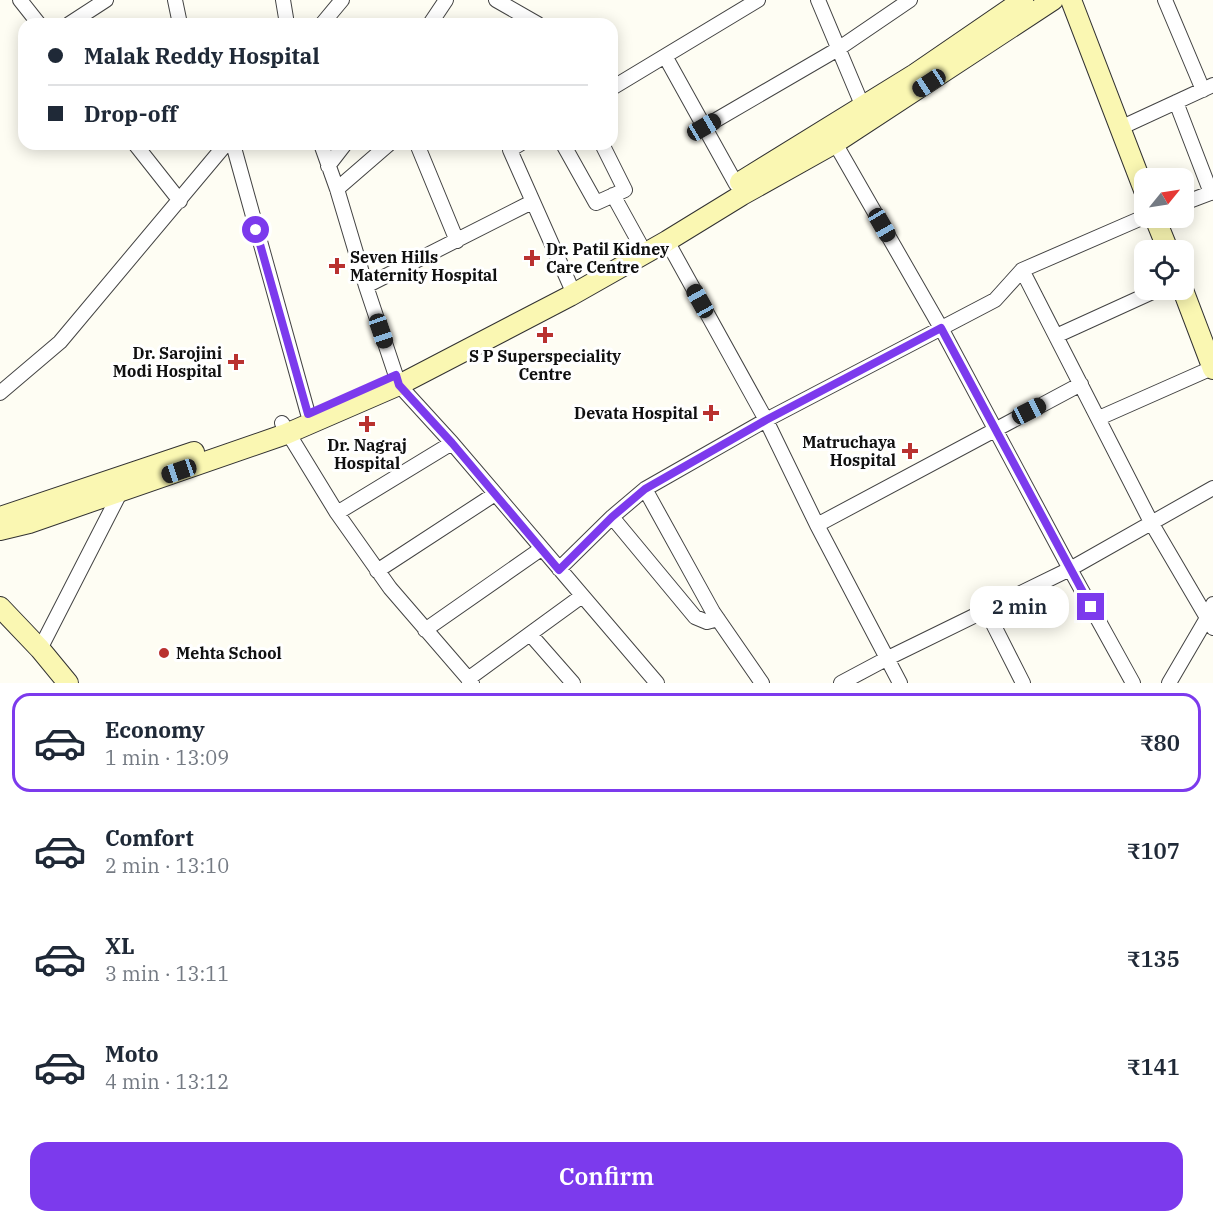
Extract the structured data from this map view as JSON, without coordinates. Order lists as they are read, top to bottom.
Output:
{
  "places": {
    "health": [
      "Dr. Patil Kidney Care Centre",
      "Seven Hills Maternity Hospital",
      "S P Superspeciality Centre",
      "Dr. Sarojini Modi Hospital",
      "Devata Hospital",
      "Dr. Nagraj Hospital",
      "Matruchaya Hospital"
    ],
    "other": ["Mehta School"]
  },
  "north": "top right",
  "page": {
    "banner": ["Malak Reddy Hospital", "Drop-off"],
    "bubble": "2 min",
    "list": [
      {
        "name": "Economy",
        "note": "1 min · 13:09",
        "value": "₹80"
      },
      {
        "name": "Comfort",
        "note": "2 min · 13:10",
        "value": "₹107"
      },
      {
        "name": "XL",
        "note": "3 min · 13:11",
        "value": "₹135"
      },
      {
        "name": "Moto",
        "note": "4 min · 13:12",
        "value": "₹141"
      }
    ],
    "buttons": "Confirm"
  }
}
